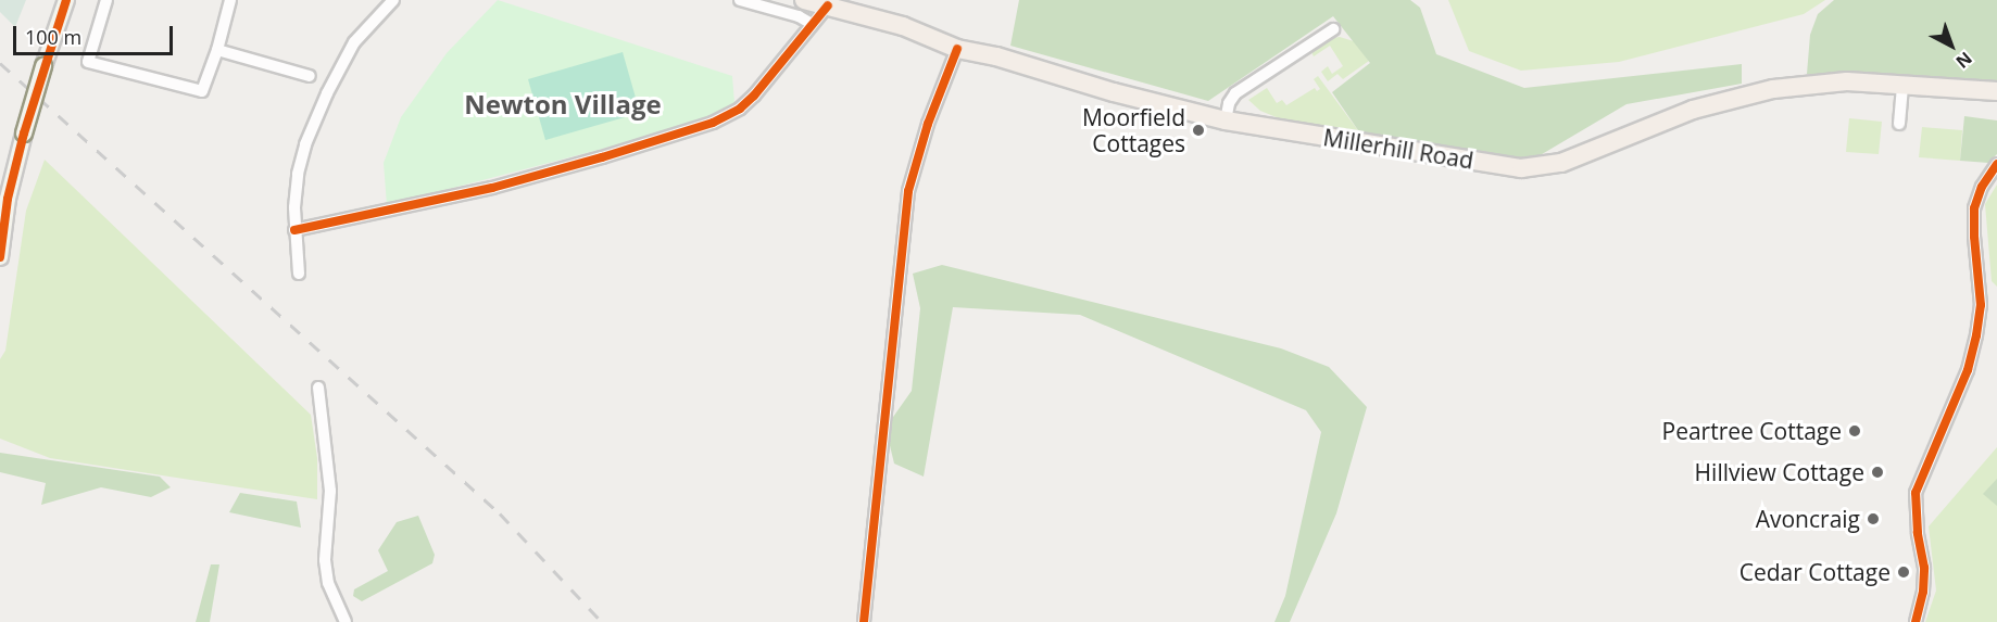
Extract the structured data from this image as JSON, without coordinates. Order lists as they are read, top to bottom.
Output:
{
  "streets": {
    "main road": ["Millerhill Road"]
  },
  "districts": ["Newton Village"],
  "places": [
    "Moorfield Cottages",
    "Peartree Cottage",
    "Hillview Cottage",
    "Avoncraig",
    "Cedar Cottage"
  ],
  "scale_bar": "100 m",
  "north": "bottom right"
}
